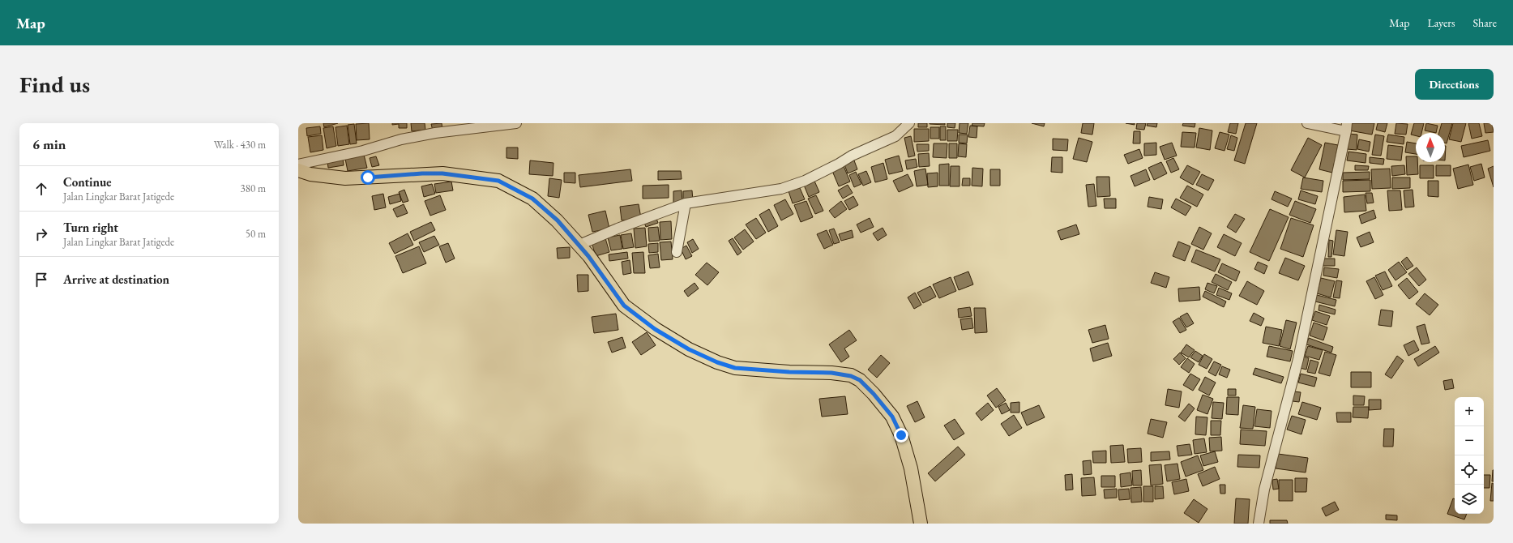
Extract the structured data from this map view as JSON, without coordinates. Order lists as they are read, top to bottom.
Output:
{
  "north": "top",
  "page": {
    "header": "Map",
    "nav": ["Map", "Layers", "Share"],
    "buttons": "Directions",
    "title": "Find us",
    "heading": ["6 min", "Walk · 430 m"],
    "list": [
      ["Continue", "Jalan Lingkar Barat Jatigede", "380 m"],
      ["Turn right", "Jalan Lingkar Barat Jatigede", "50 m"],
      "Arrive at destination"
    ],
    "map_buttons": ["+", "−"]
  }
}
